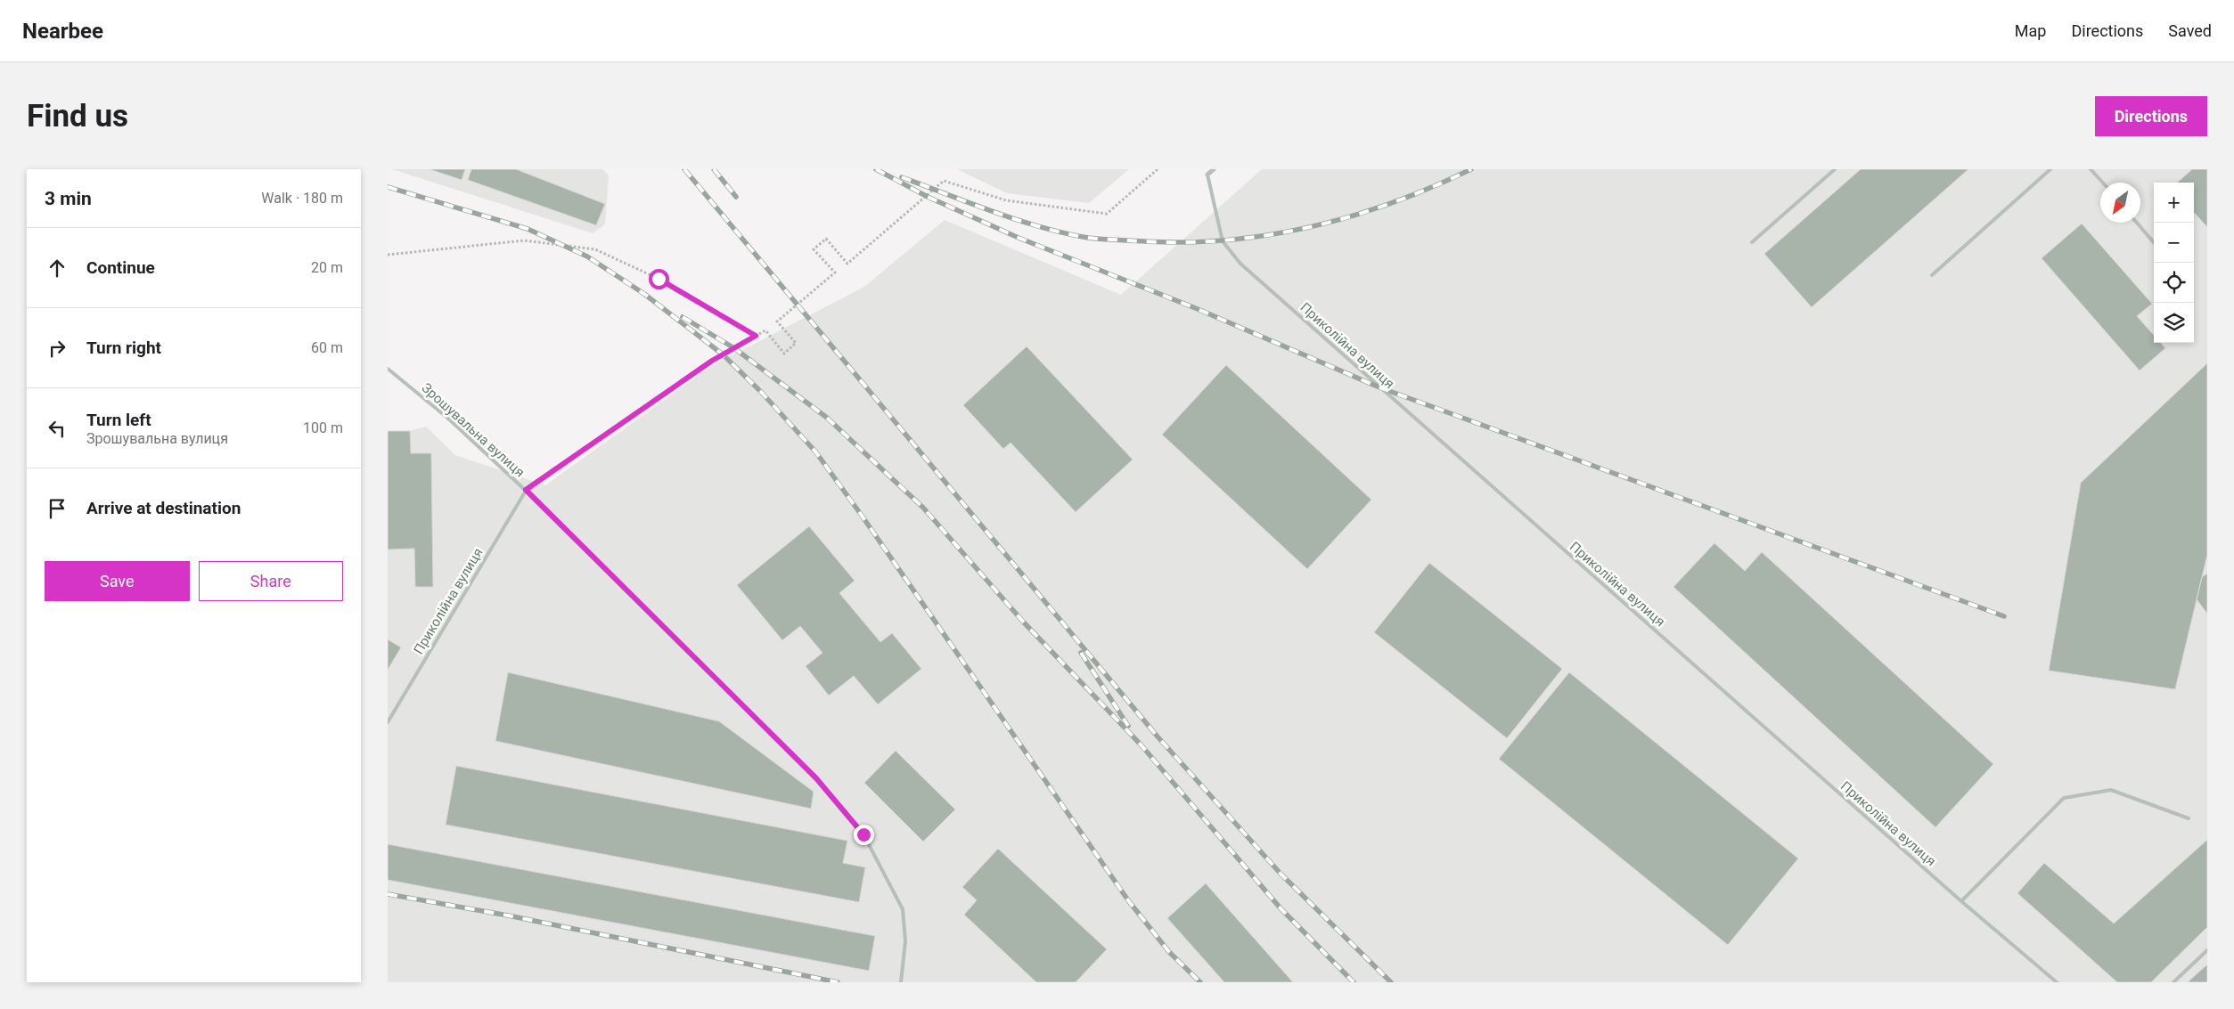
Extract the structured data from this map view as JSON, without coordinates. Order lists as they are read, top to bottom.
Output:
{
  "streets": {
    "lane": ["Приколійна вулиця", "Зрошувальна вулиця"]
  },
  "crossings": [
    ["Приколійна вулиця", "Зрошувальна вулиця"]
  ],
  "north": "bottom left",
  "page": {
    "header": "Nearbee",
    "nav": ["Map", "Directions", "Saved"],
    "buttons": [
      "Directions",
      ["Save", "Share"]
    ],
    "title": "Find us",
    "heading": ["3 min", "Walk · 180 m"],
    "map_buttons": ["+", "−"],
    "list": [
      ["Continue", "20 m"],
      ["Turn right", "60 m"],
      ["Turn left", "Зрошувальна вулиця", "100 m"],
      "Arrive at destination"
    ]
  }
}
